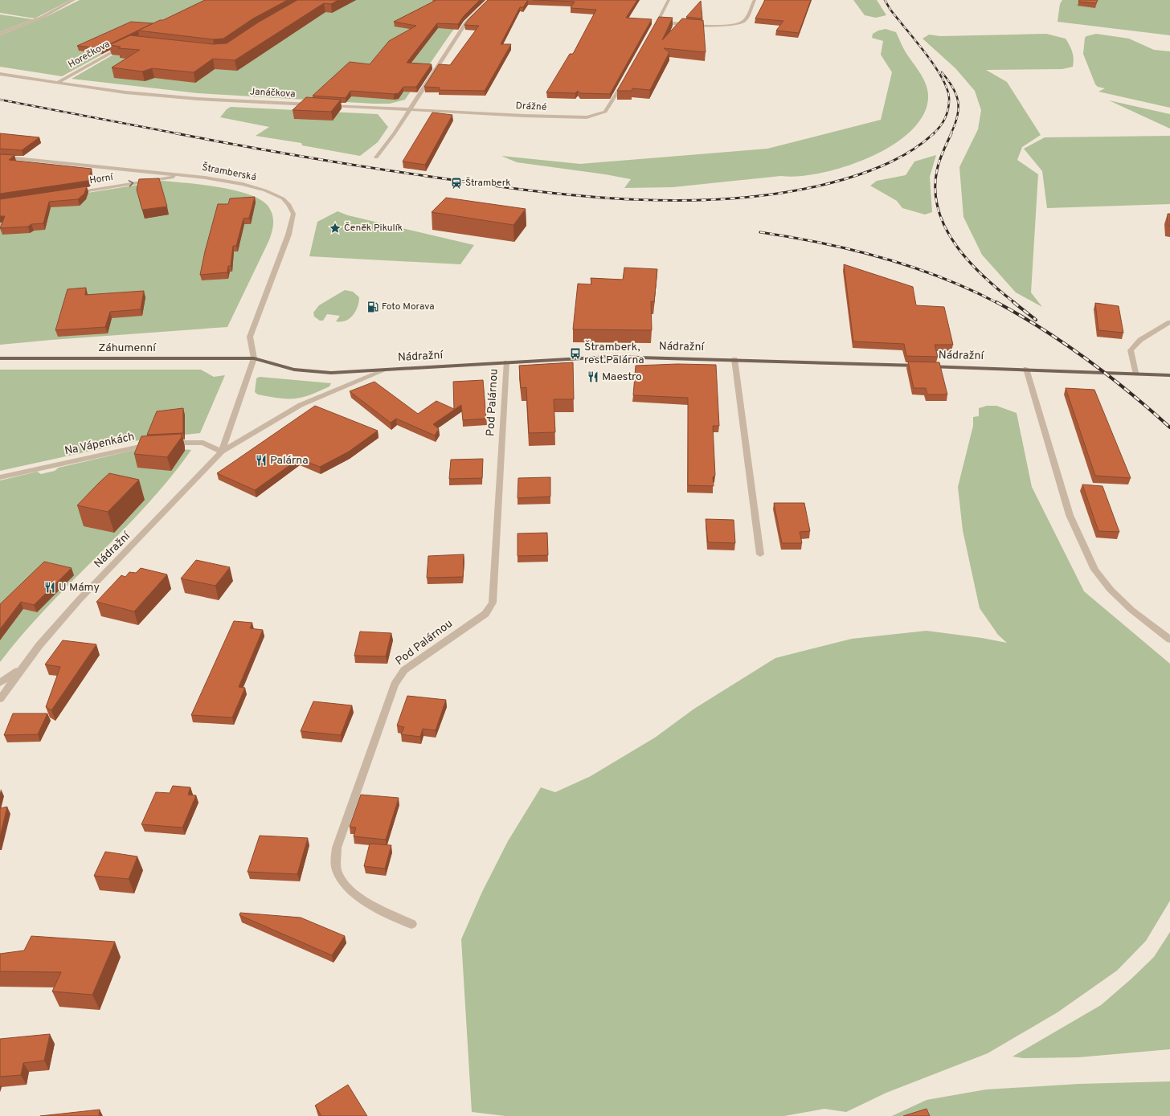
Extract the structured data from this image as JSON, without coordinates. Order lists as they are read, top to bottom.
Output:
{
  "streets": {
    "main road": ["Nádražní", "Záhumenní"],
    "street": [
      "Horečkova",
      "Janáčkova",
      "Drážné",
      "Štramberská",
      "Horní",
      "Pod Palárnou",
      "Na Vápenkách"
    ]
  },
  "crossings": [
    ["Horečkova", "Janáčkova"],
    ["Štramberská", "Horní"],
    ["Štramberská", "Nádražní"],
    ["Štramberská", "Záhumenní"],
    ["Nádražní", "Záhumenní"],
    ["Nádražní", "Pod Palárnou"]
  ],
  "one_way": ["Horní"],
  "places": {
    "station": ["Štramberk"],
    "place": ["Čeněk Pikulík"],
    "fuel station": ["Foto Morava"],
    "bus stop": ["Štramberk, rest.Palárna"],
    "restaurant": ["Maestro", "Palárna", "U Mámy"]
  }
}
